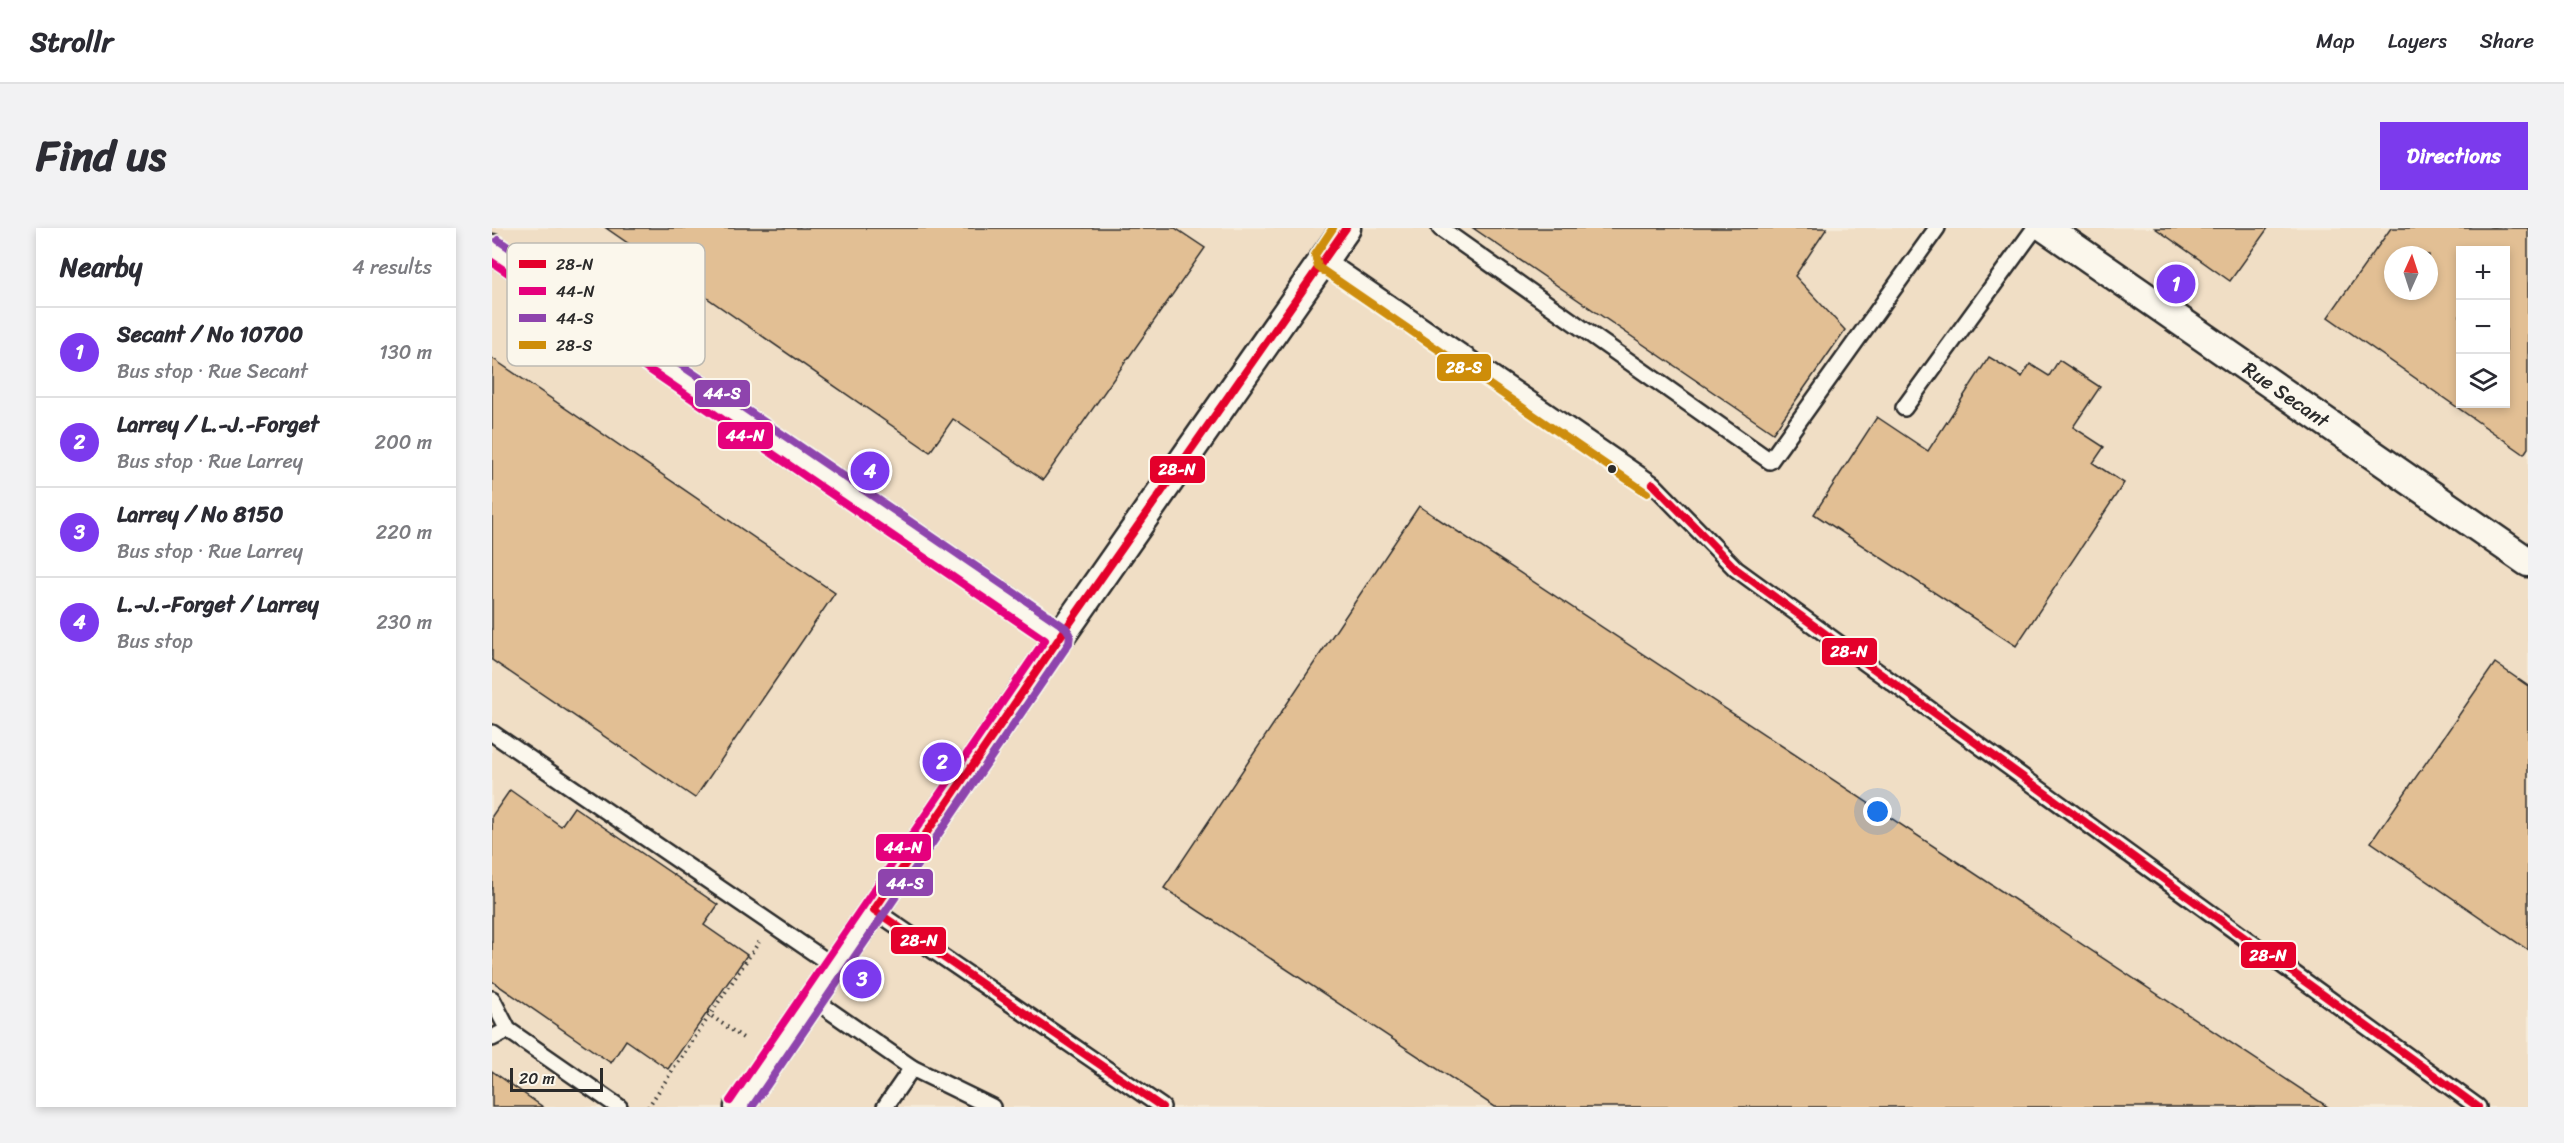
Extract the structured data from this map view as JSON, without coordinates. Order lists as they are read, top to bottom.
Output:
{
  "streets": {
    "street": ["Rue Secant"]
  },
  "lines": [
    "transit line 28-N",
    "transit line 28-S",
    "transit line 44-S",
    "transit line 44-N"
  ],
  "legend": [
    "28-N",
    "44-N",
    "44-S",
    "28-S"
  ],
  "scale_bar": "20 m",
  "north": "top",
  "page": {
    "header": "Strollr",
    "nav": ["Map", "Layers", "Share"],
    "title": "Find us",
    "buttons": "Directions",
    "heading": ["Nearby", "4 results"],
    "map_buttons": ["+", "−"],
    "pins": [
      "1",
      "4",
      "2",
      "3"
    ],
    "list": [
      {
        "mark": "1",
        "name": "Secant / No 10700",
        "note": "Bus stop · Rue Secant",
        "value": "130 m"
      },
      {
        "mark": "2",
        "name": "Larrey / L.-J.-Forget",
        "note": "Bus stop · Rue Larrey",
        "value": "200 m"
      },
      {
        "mark": "3",
        "name": "Larrey / No 8150",
        "note": "Bus stop · Rue Larrey",
        "value": "220 m"
      },
      {
        "mark": "4",
        "name": "L.-J.-Forget / Larrey",
        "note": "Bus stop",
        "value": "230 m"
      }
    ],
    "scale": "20 m"
  }
}
